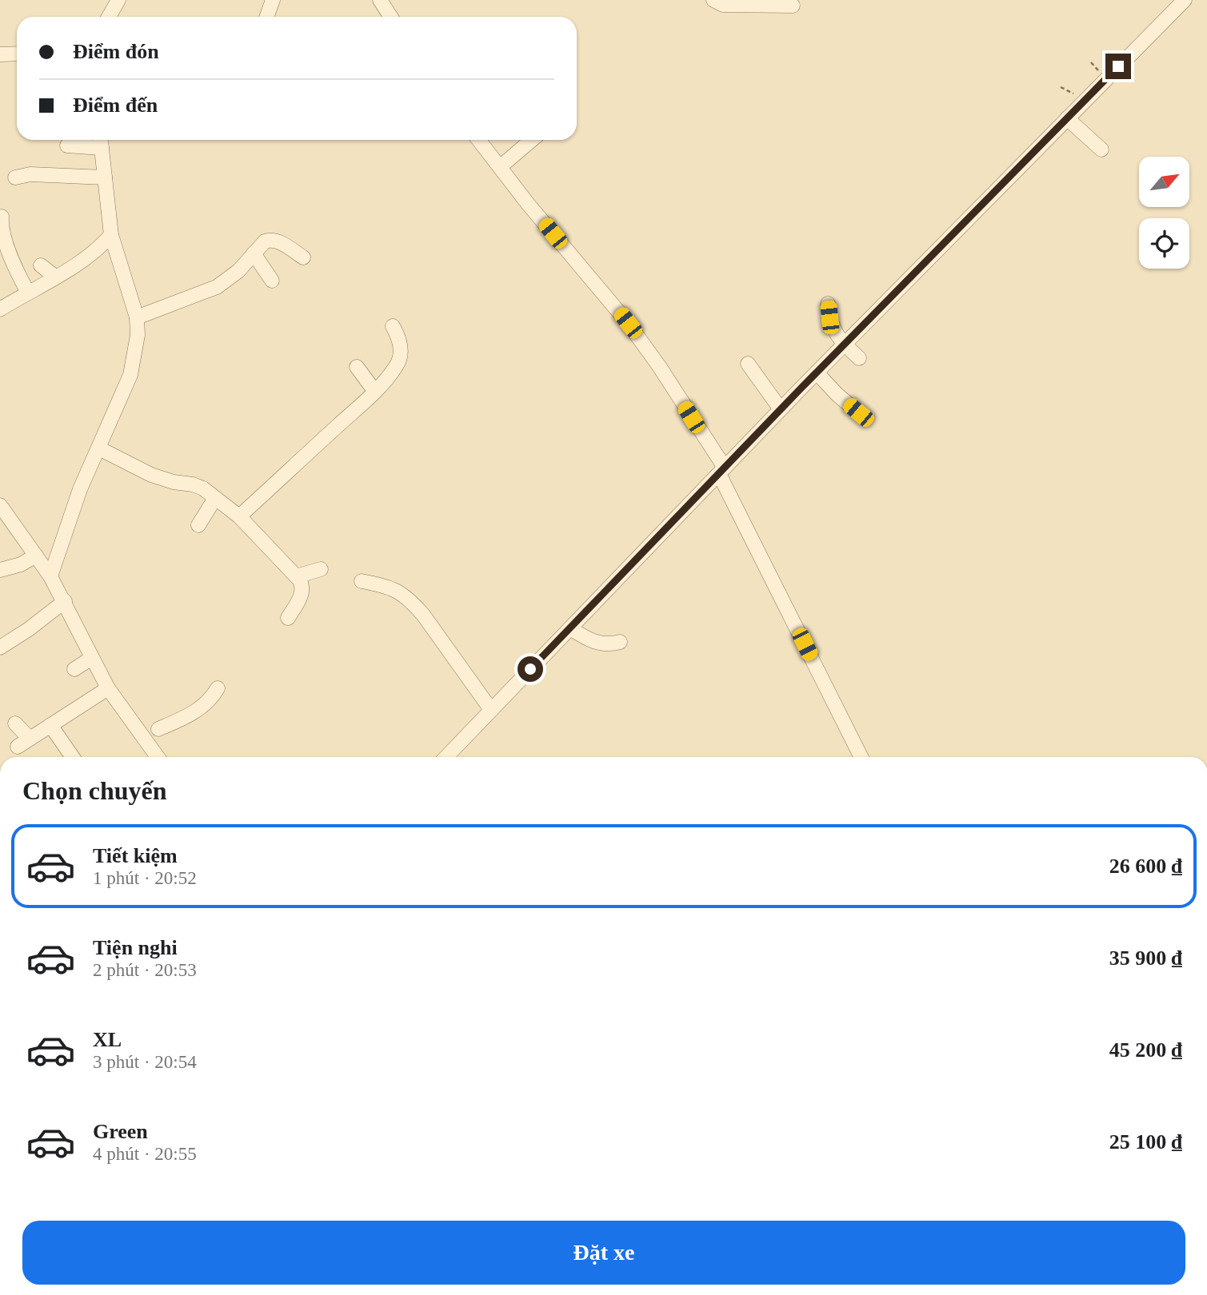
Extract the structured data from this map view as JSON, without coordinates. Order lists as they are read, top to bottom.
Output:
{
  "north": "top right",
  "page": {
    "banner": ["Điểm đón", "Điểm đến"],
    "heading": "Chọn chuyến",
    "list": [
      {
        "name": "Tiết kiệm",
        "note": "1 phút · 20:52",
        "value": "26 600 ₫"
      },
      {
        "name": "Tiện nghi",
        "note": "2 phút · 20:53",
        "value": "35 900 ₫"
      },
      {
        "name": "XL",
        "note": "3 phút · 20:54",
        "value": "45 200 ₫"
      },
      {
        "name": "Green",
        "note": "4 phút · 20:55",
        "value": "25 100 ₫"
      }
    ],
    "buttons": "Đặt xe"
  }
}
